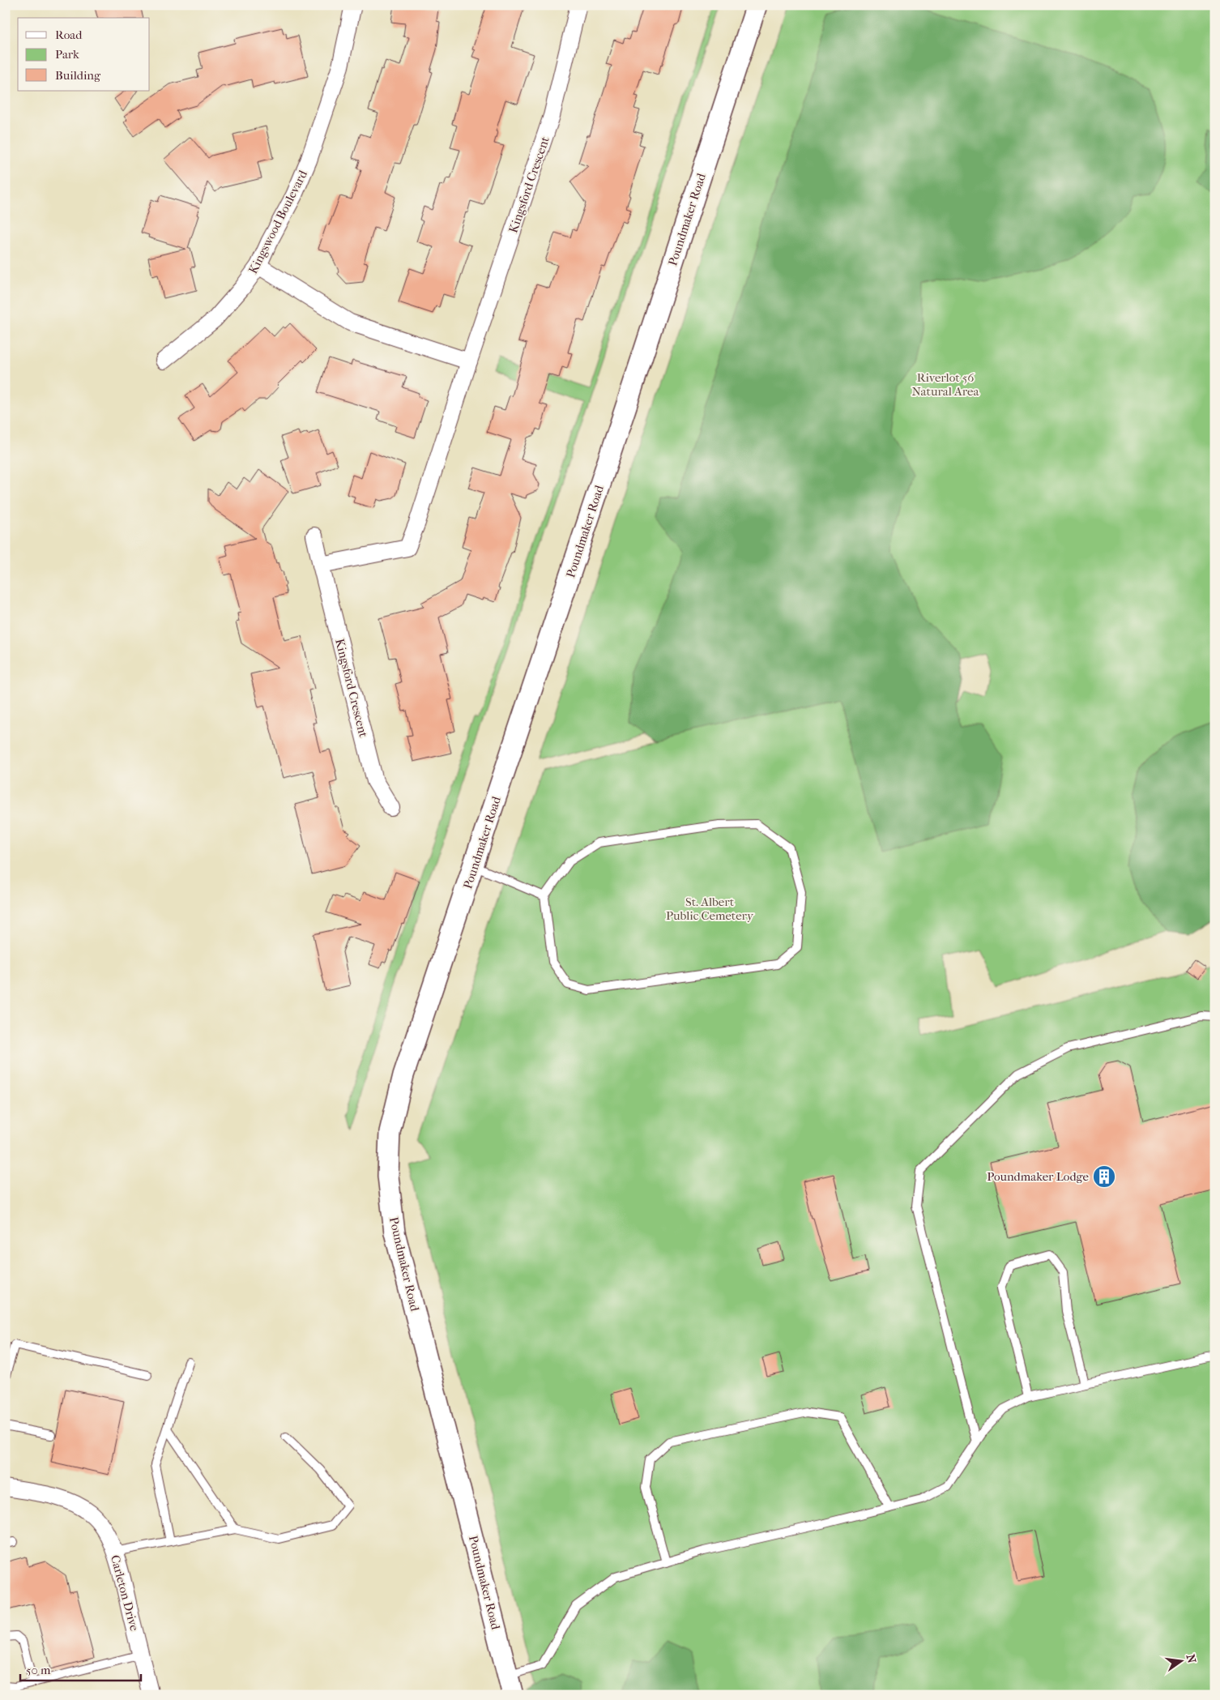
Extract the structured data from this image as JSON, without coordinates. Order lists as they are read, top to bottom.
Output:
{
  "streets": {
    "street": [
      "Kingsford Crescent",
      "Poundmaker Road",
      "Kingswood Boulevard",
      "Carleton Drive"
    ]
  },
  "parks": ["Riverlot 56 Natural Area", "St. Albert Public Cemetery"],
  "places": {
    "building": ["Poundmaker Lodge"]
  },
  "legend": ["Road", "Park", "Building"],
  "scale_bar": "50 m",
  "north": "right"
}
